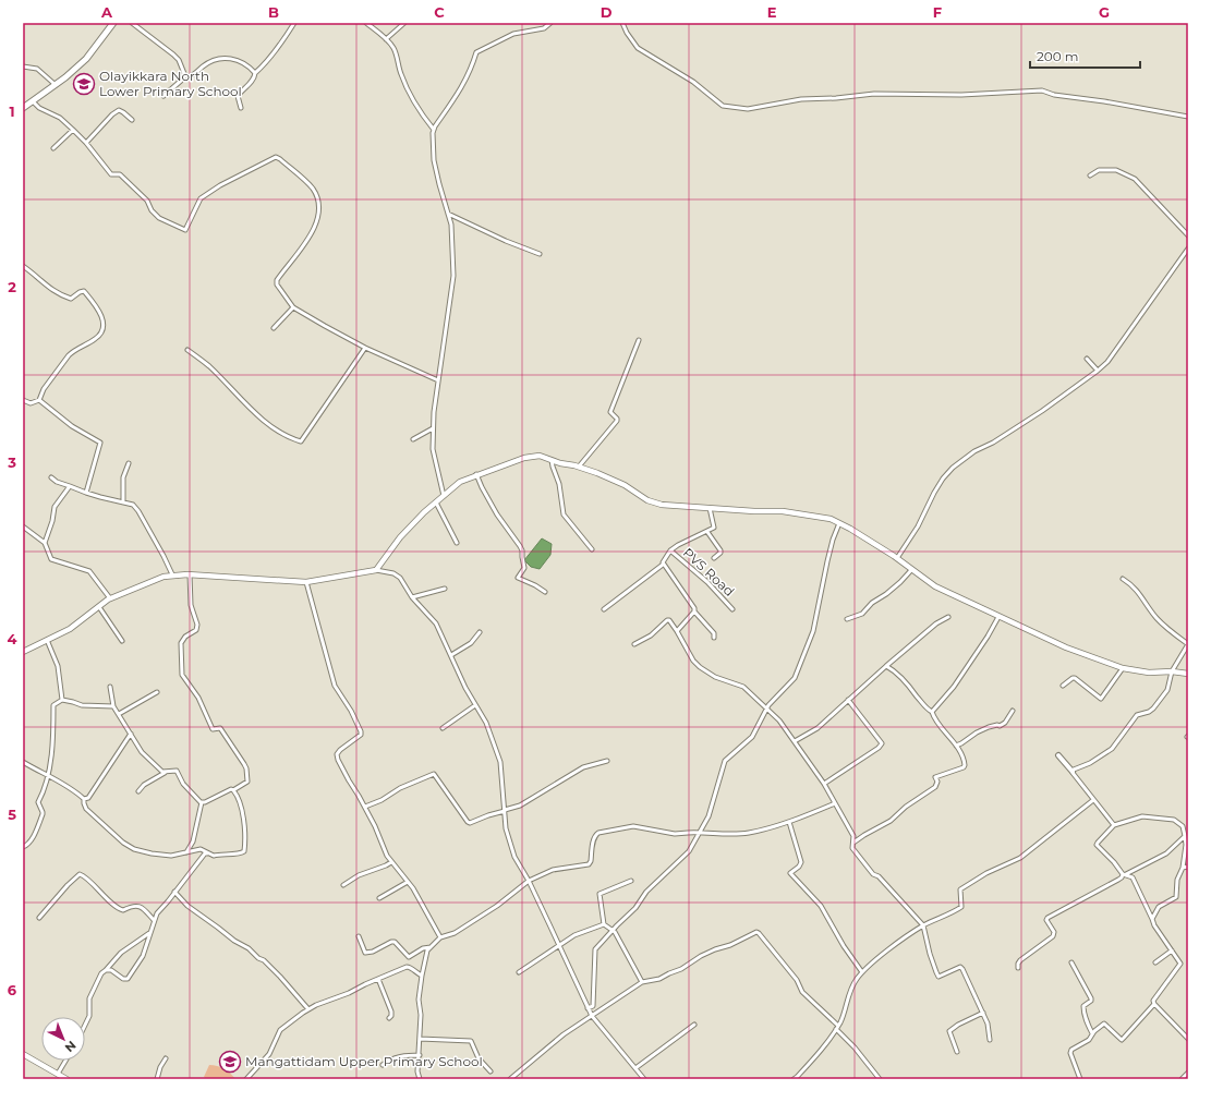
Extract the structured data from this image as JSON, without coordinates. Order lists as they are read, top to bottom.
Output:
{
  "streets": {
    "street": ["PVS Road"]
  },
  "places": {
    "school or university": ["Olayikkara North Lower Primary School", "Mangattidam Upper Primary School"]
  },
  "scale_bar": "200 m",
  "north": "bottom right",
  "grid": {
    "columns": [
      "A",
      "B",
      "C",
      "D",
      "E",
      "F",
      "G"
    ],
    "rows": [
      "1",
      "2",
      "3",
      "4",
      "5",
      "6"
    ]
  }
}
